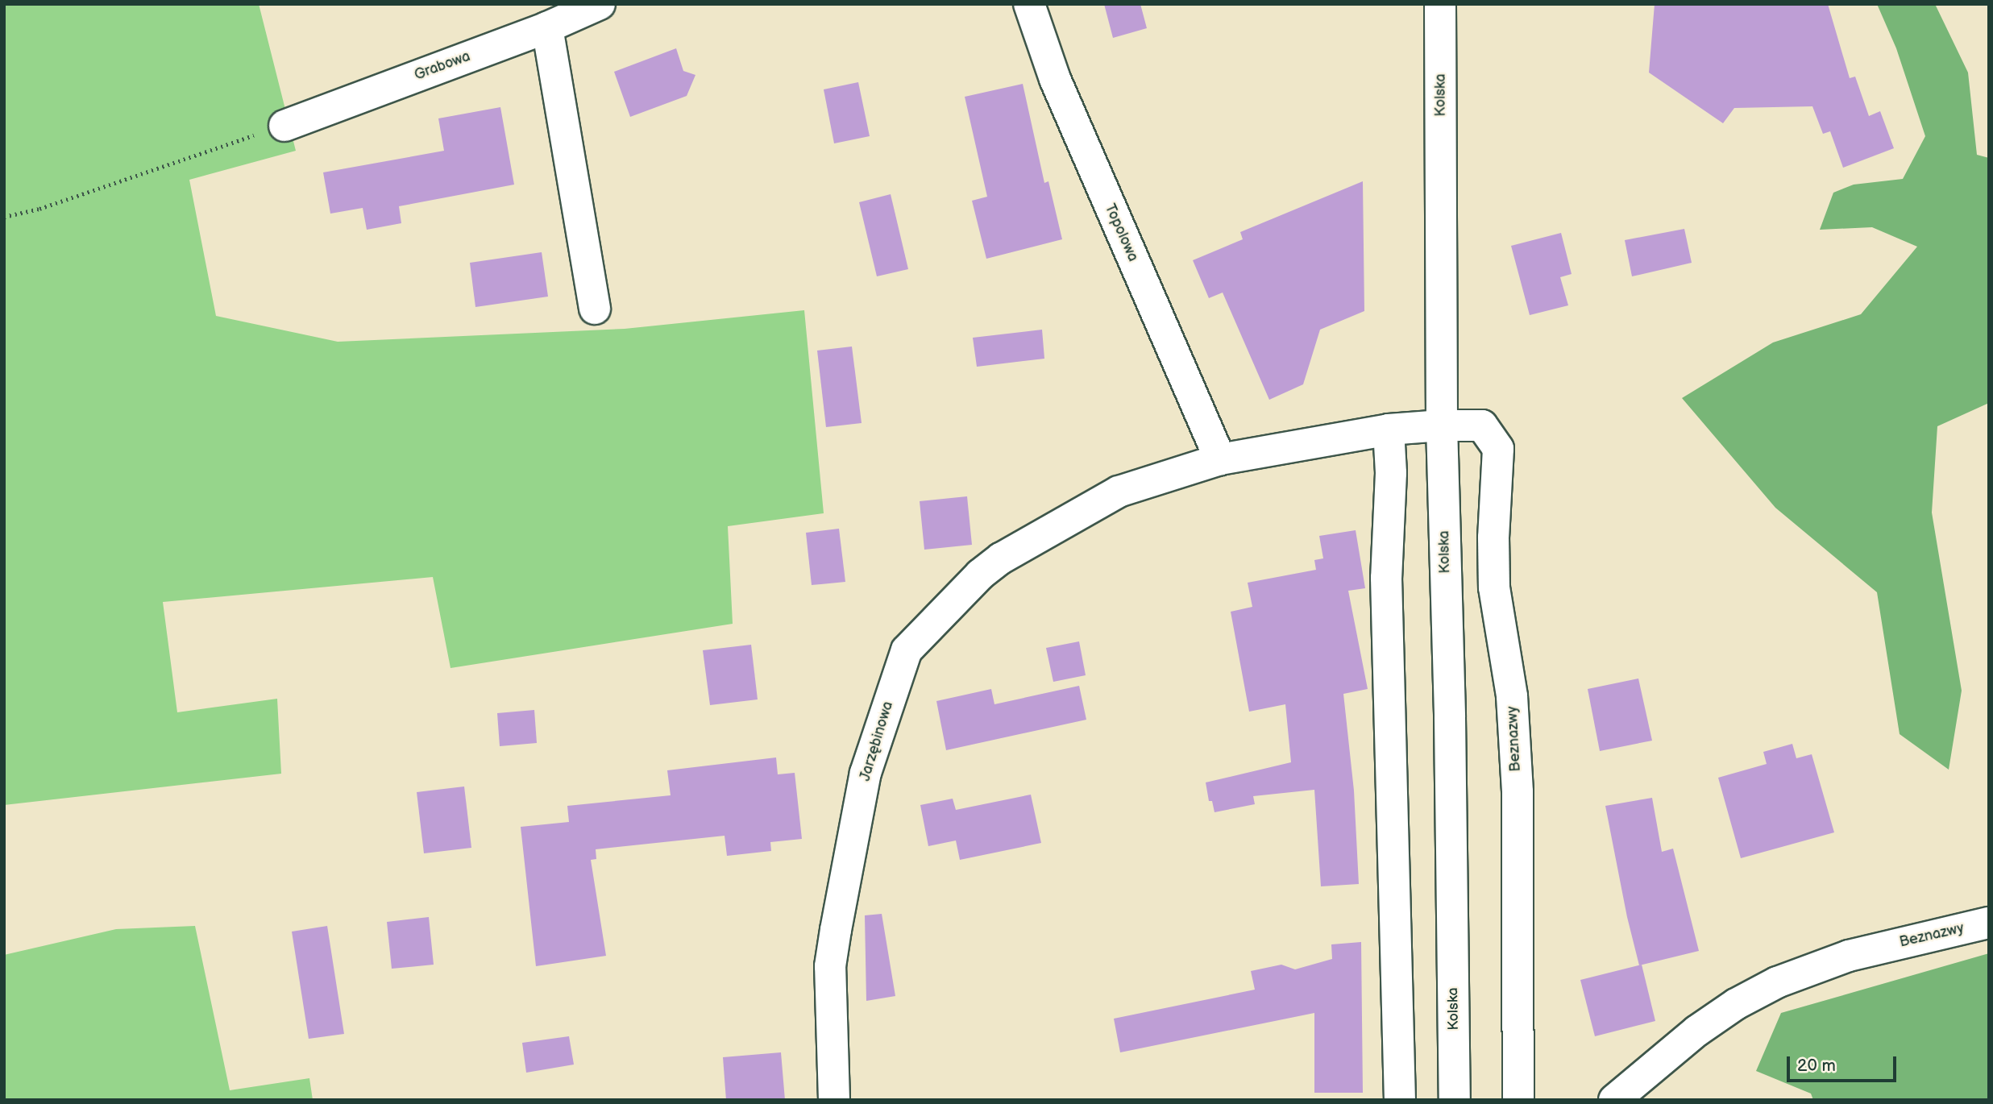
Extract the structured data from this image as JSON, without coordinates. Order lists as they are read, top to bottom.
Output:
{
  "streets": {
    "street": [
      "Grabowa",
      "Kolska",
      "Topolowa",
      "Beznazwy",
      "Jarzębinowa"
    ]
  },
  "crossings": [
    ["Kolska", "Beznazwy"],
    ["Topolowa", "Jarzębinowa"]
  ],
  "scale_bar": "20 m"
}
